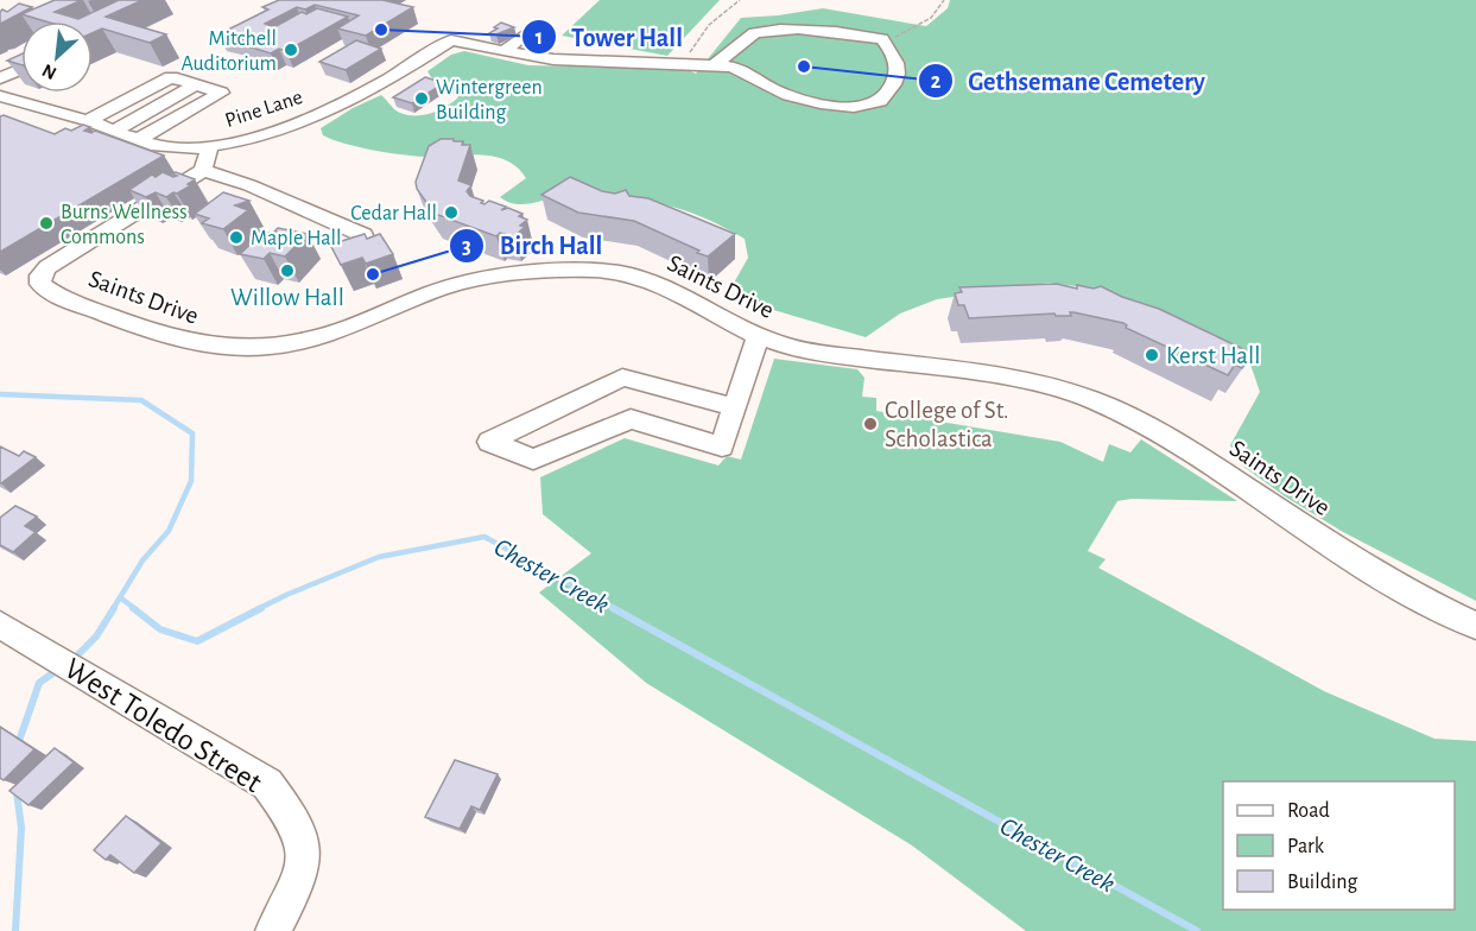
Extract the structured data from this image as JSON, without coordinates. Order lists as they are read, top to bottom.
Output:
{
  "streets": {
    "street": ["Pine Lane", "Saints Drive", "West Toledo Street"]
  },
  "water": ["Chester Creek"],
  "places": [
    "Tower Hall",
    "Mitchell Auditorium",
    "Gethsemane Cemetery",
    "Wintergreen Building",
    "Cedar Hall",
    "Burns Wellness Commons",
    "Maple Hall",
    "Willow Hall",
    "Birch Hall",
    "Kerst Hall",
    "College of St. Scholastica"
  ],
  "legend": ["Road", "Park", "Building"],
  "north": "bottom left"
}
